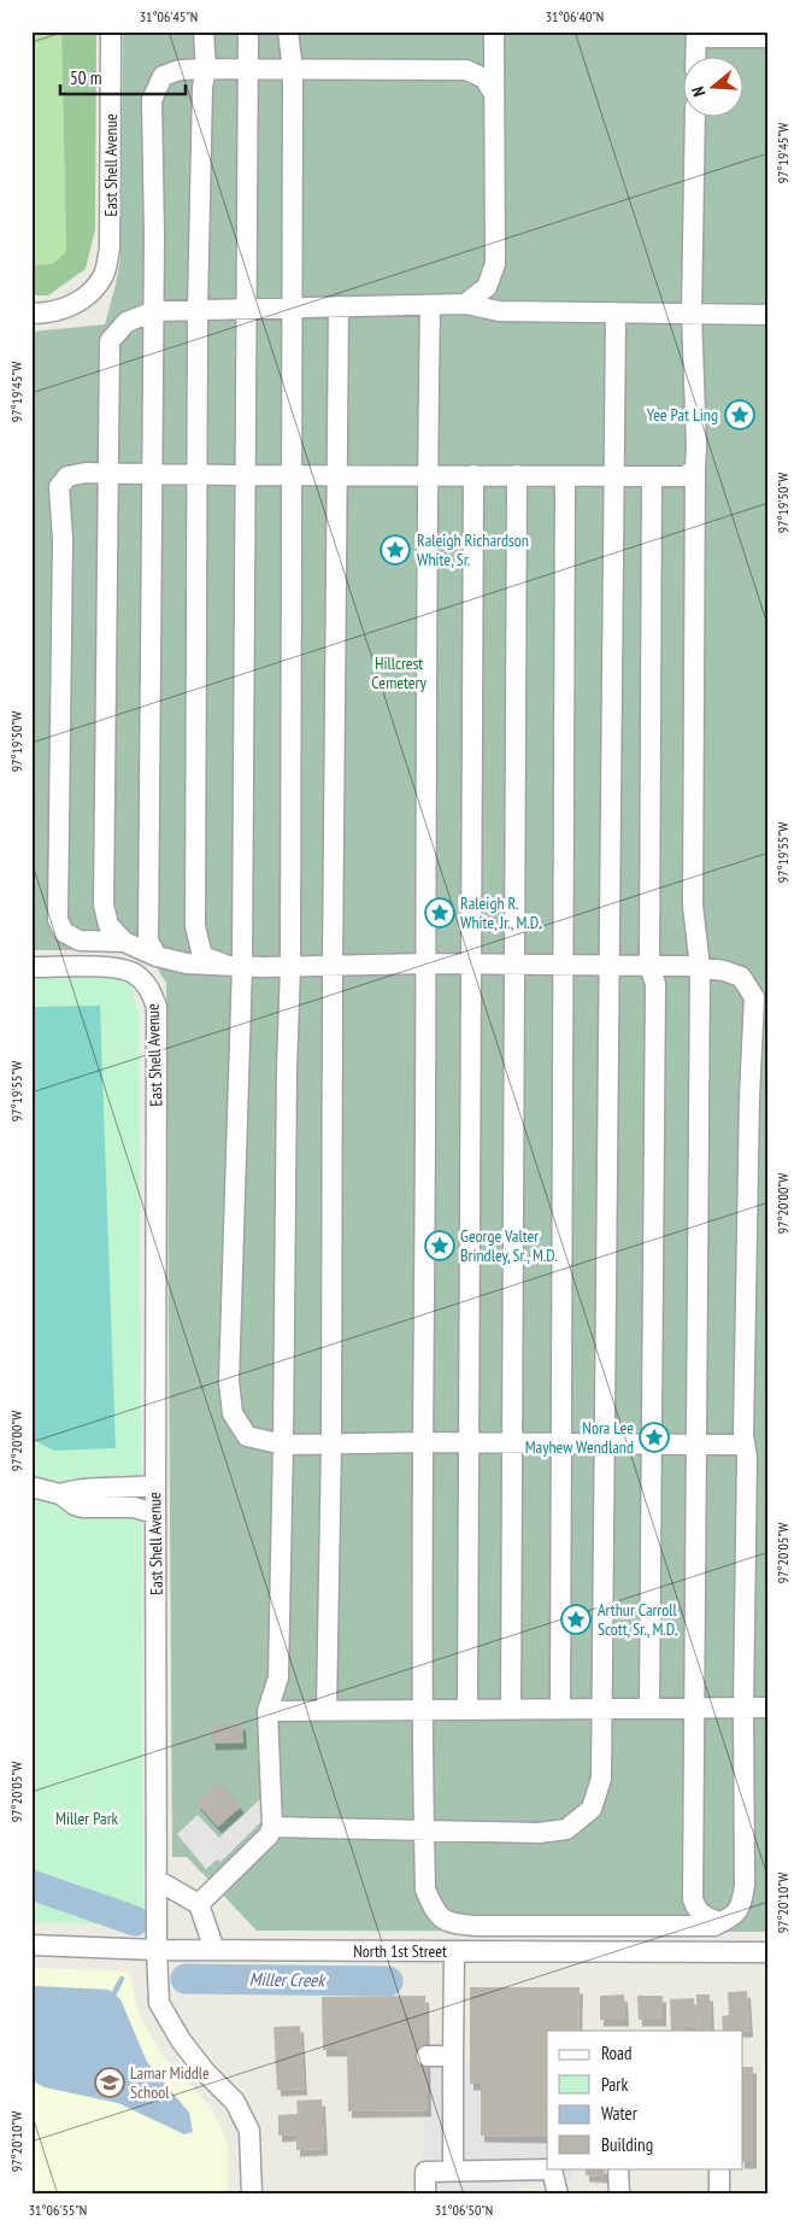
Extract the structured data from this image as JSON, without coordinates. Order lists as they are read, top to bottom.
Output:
{
  "streets": {
    "street": ["East Shell Avenue", "North 1st Street"]
  },
  "crossings": [
    ["East Shell Avenue", "North 1st Street"]
  ],
  "water": ["Miller Creek"],
  "parks": ["Hillcrest Cemetery", "Miller Park"],
  "places": {
    "place": [
      "Yee Pat Ling",
      "Raleigh Richardson White, Sr.",
      "Raleigh R. White, Jr., M.D.",
      "George Valter Brindley, Sr., M.D.",
      "Nora Lee Mayhew Wendland",
      "Arthur Carroll Scott, Sr., M.D."
    ],
    "school or university": ["Lamar Middle School"]
  },
  "legend": [
    "Road",
    "Park",
    "Water",
    "Building"
  ],
  "scale_bar": "50 m",
  "north": "left",
  "coordinates": [
    "31°06'45\"N",
    "31°06'40\"N",
    "97°19'45\"W",
    "97°19'50\"W",
    "97°19'55\"W",
    "97°20'00\"W",
    "97°20'05\"W",
    "97°20'10\"W",
    "31°06'55\"N",
    "31°06'50\"N"
  ]
}
